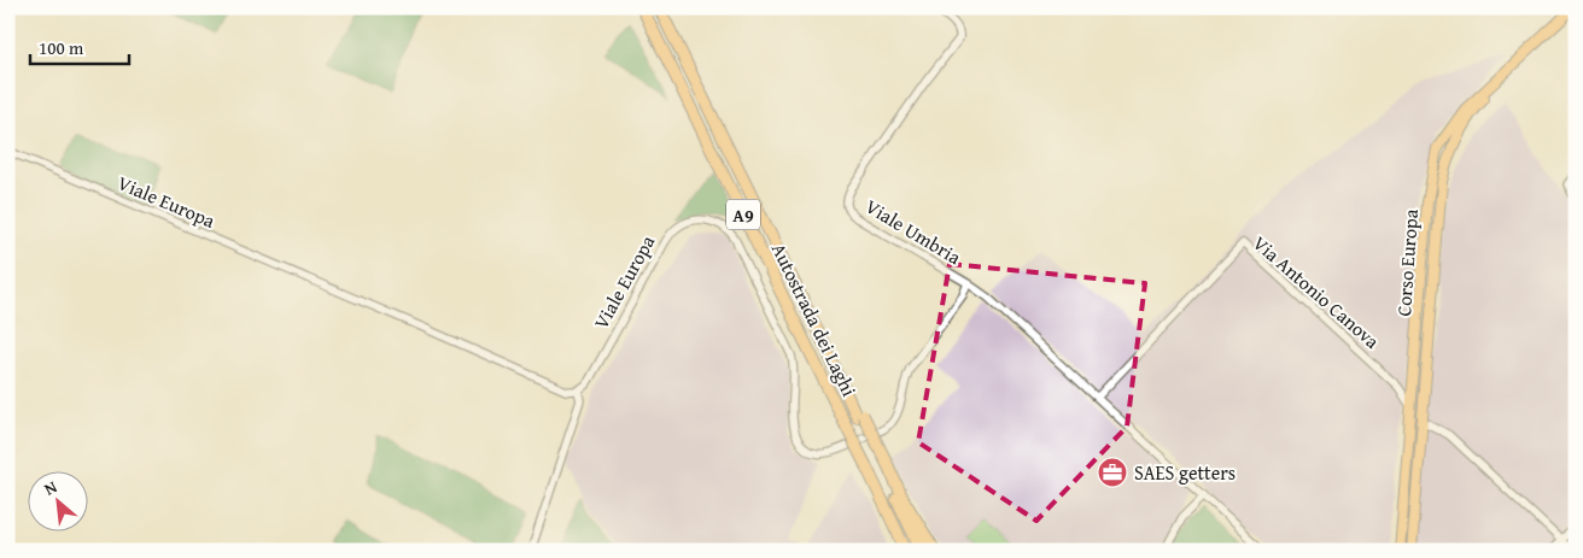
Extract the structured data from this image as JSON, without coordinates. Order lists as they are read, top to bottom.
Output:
{
  "streets": {
    "highway": ["A9", "Autostrada dei Laghi"],
    "main road": ["Corso Europa"],
    "street": ["Viale Europa", "Viale Umbria", "Via Antonio Canova"]
  },
  "crossings": [
    ["Viale Europa", "Viale Umbria"],
    ["A9", "Autostrada dei Laghi"],
    ["Viale Umbria", "Via Antonio Canova"],
    ["Corso Europa", "Via Antonio Canova"]
  ],
  "places": {
    "office": ["SAES getters"]
  },
  "scale_bar": "100 m",
  "north": "top left"
}
